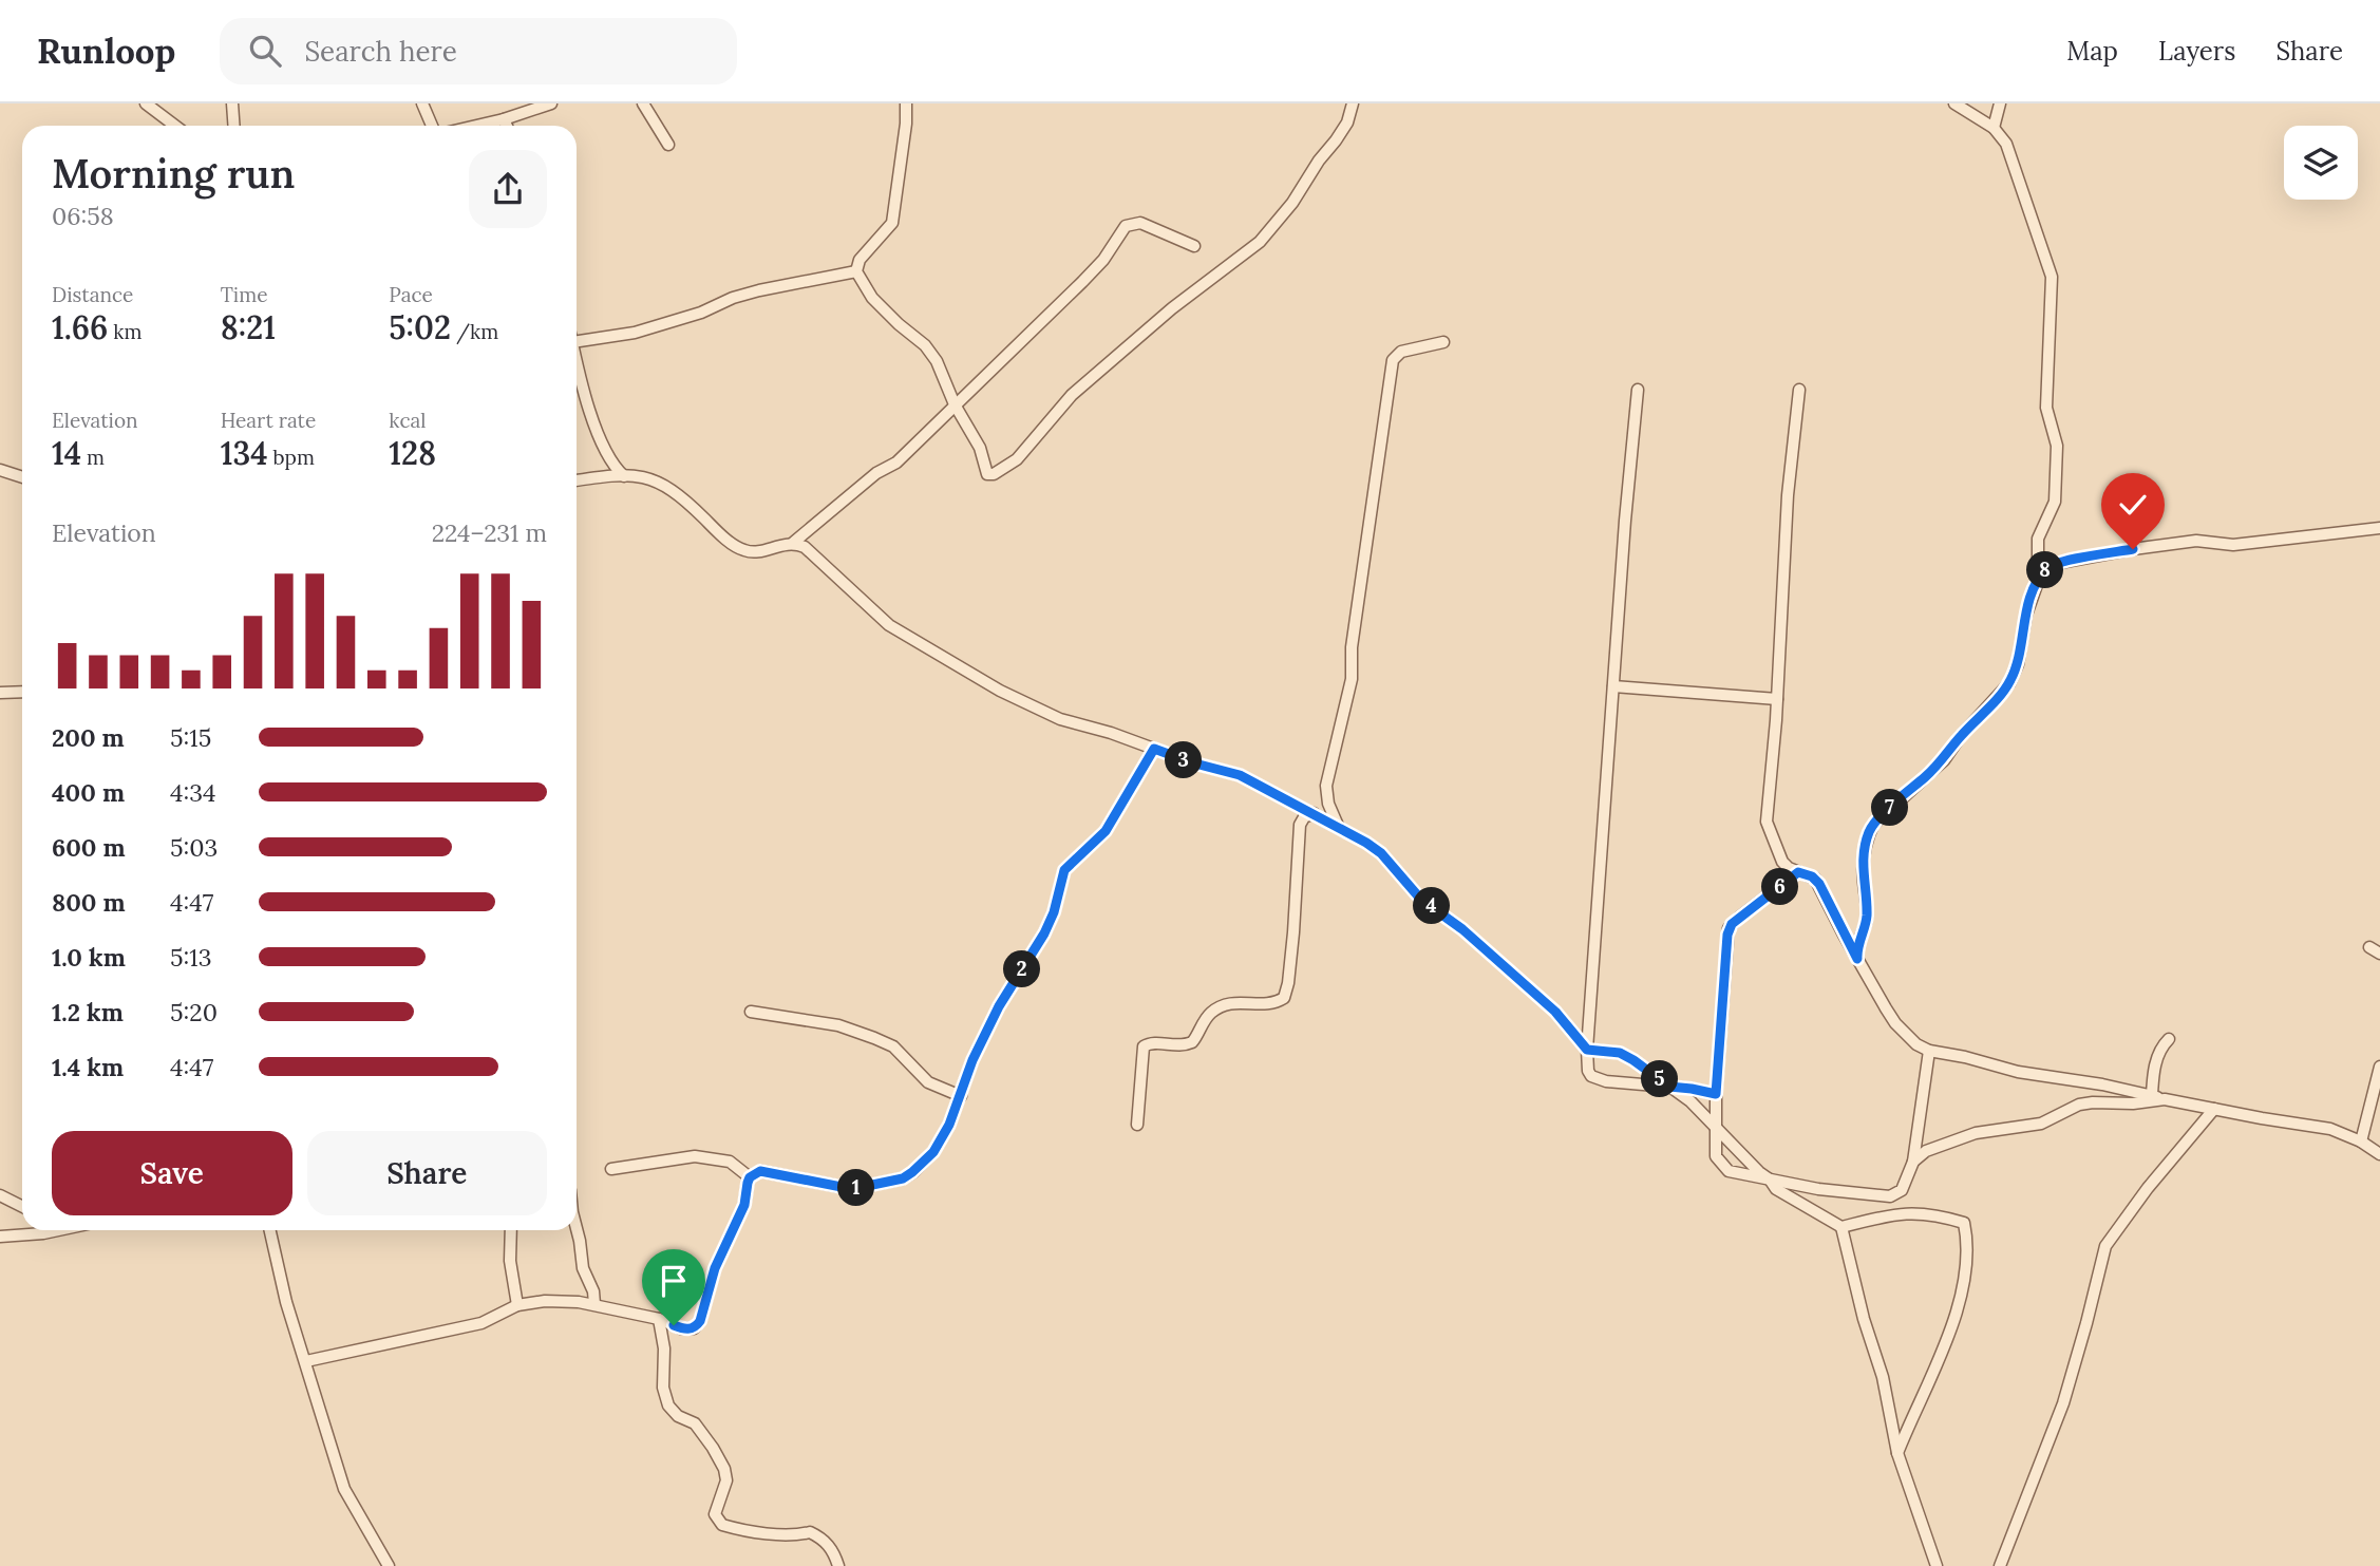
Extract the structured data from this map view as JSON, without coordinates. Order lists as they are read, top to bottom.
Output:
{
  "page": {
    "header": "Runloop",
    "search": "Search here",
    "nav": ["Map", "Layers", "Share"],
    "heading": ["Morning run", "06:58"],
    "stats": [
      ["Distance", "1.66 km"],
      ["Time", "8:21"],
      ["Pace", "5:02 /km"],
      ["Elevation", "14 m"],
      ["Heart rate", "134 bpm"],
      ["kcal", "128"]
    ],
    "chart": ["Elevation", "224–231 m"],
    "pins": [
      "8",
      "3",
      "7",
      "6",
      "4",
      "2",
      "5",
      "1"
    ],
    "list": [
      {
        "name": "200 m",
        "note": "5:15"
      },
      {
        "name": "400 m",
        "note": "4:34"
      },
      {
        "name": "600 m",
        "note": "5:03"
      },
      {
        "name": "800 m",
        "note": "4:47"
      },
      {
        "name": "1.0 km",
        "note": "5:13"
      },
      {
        "name": "1.2 km",
        "note": "5:20"
      },
      {
        "name": "1.4 km",
        "note": "4:47"
      }
    ],
    "buttons": ["Save", "Share"]
  }
}
